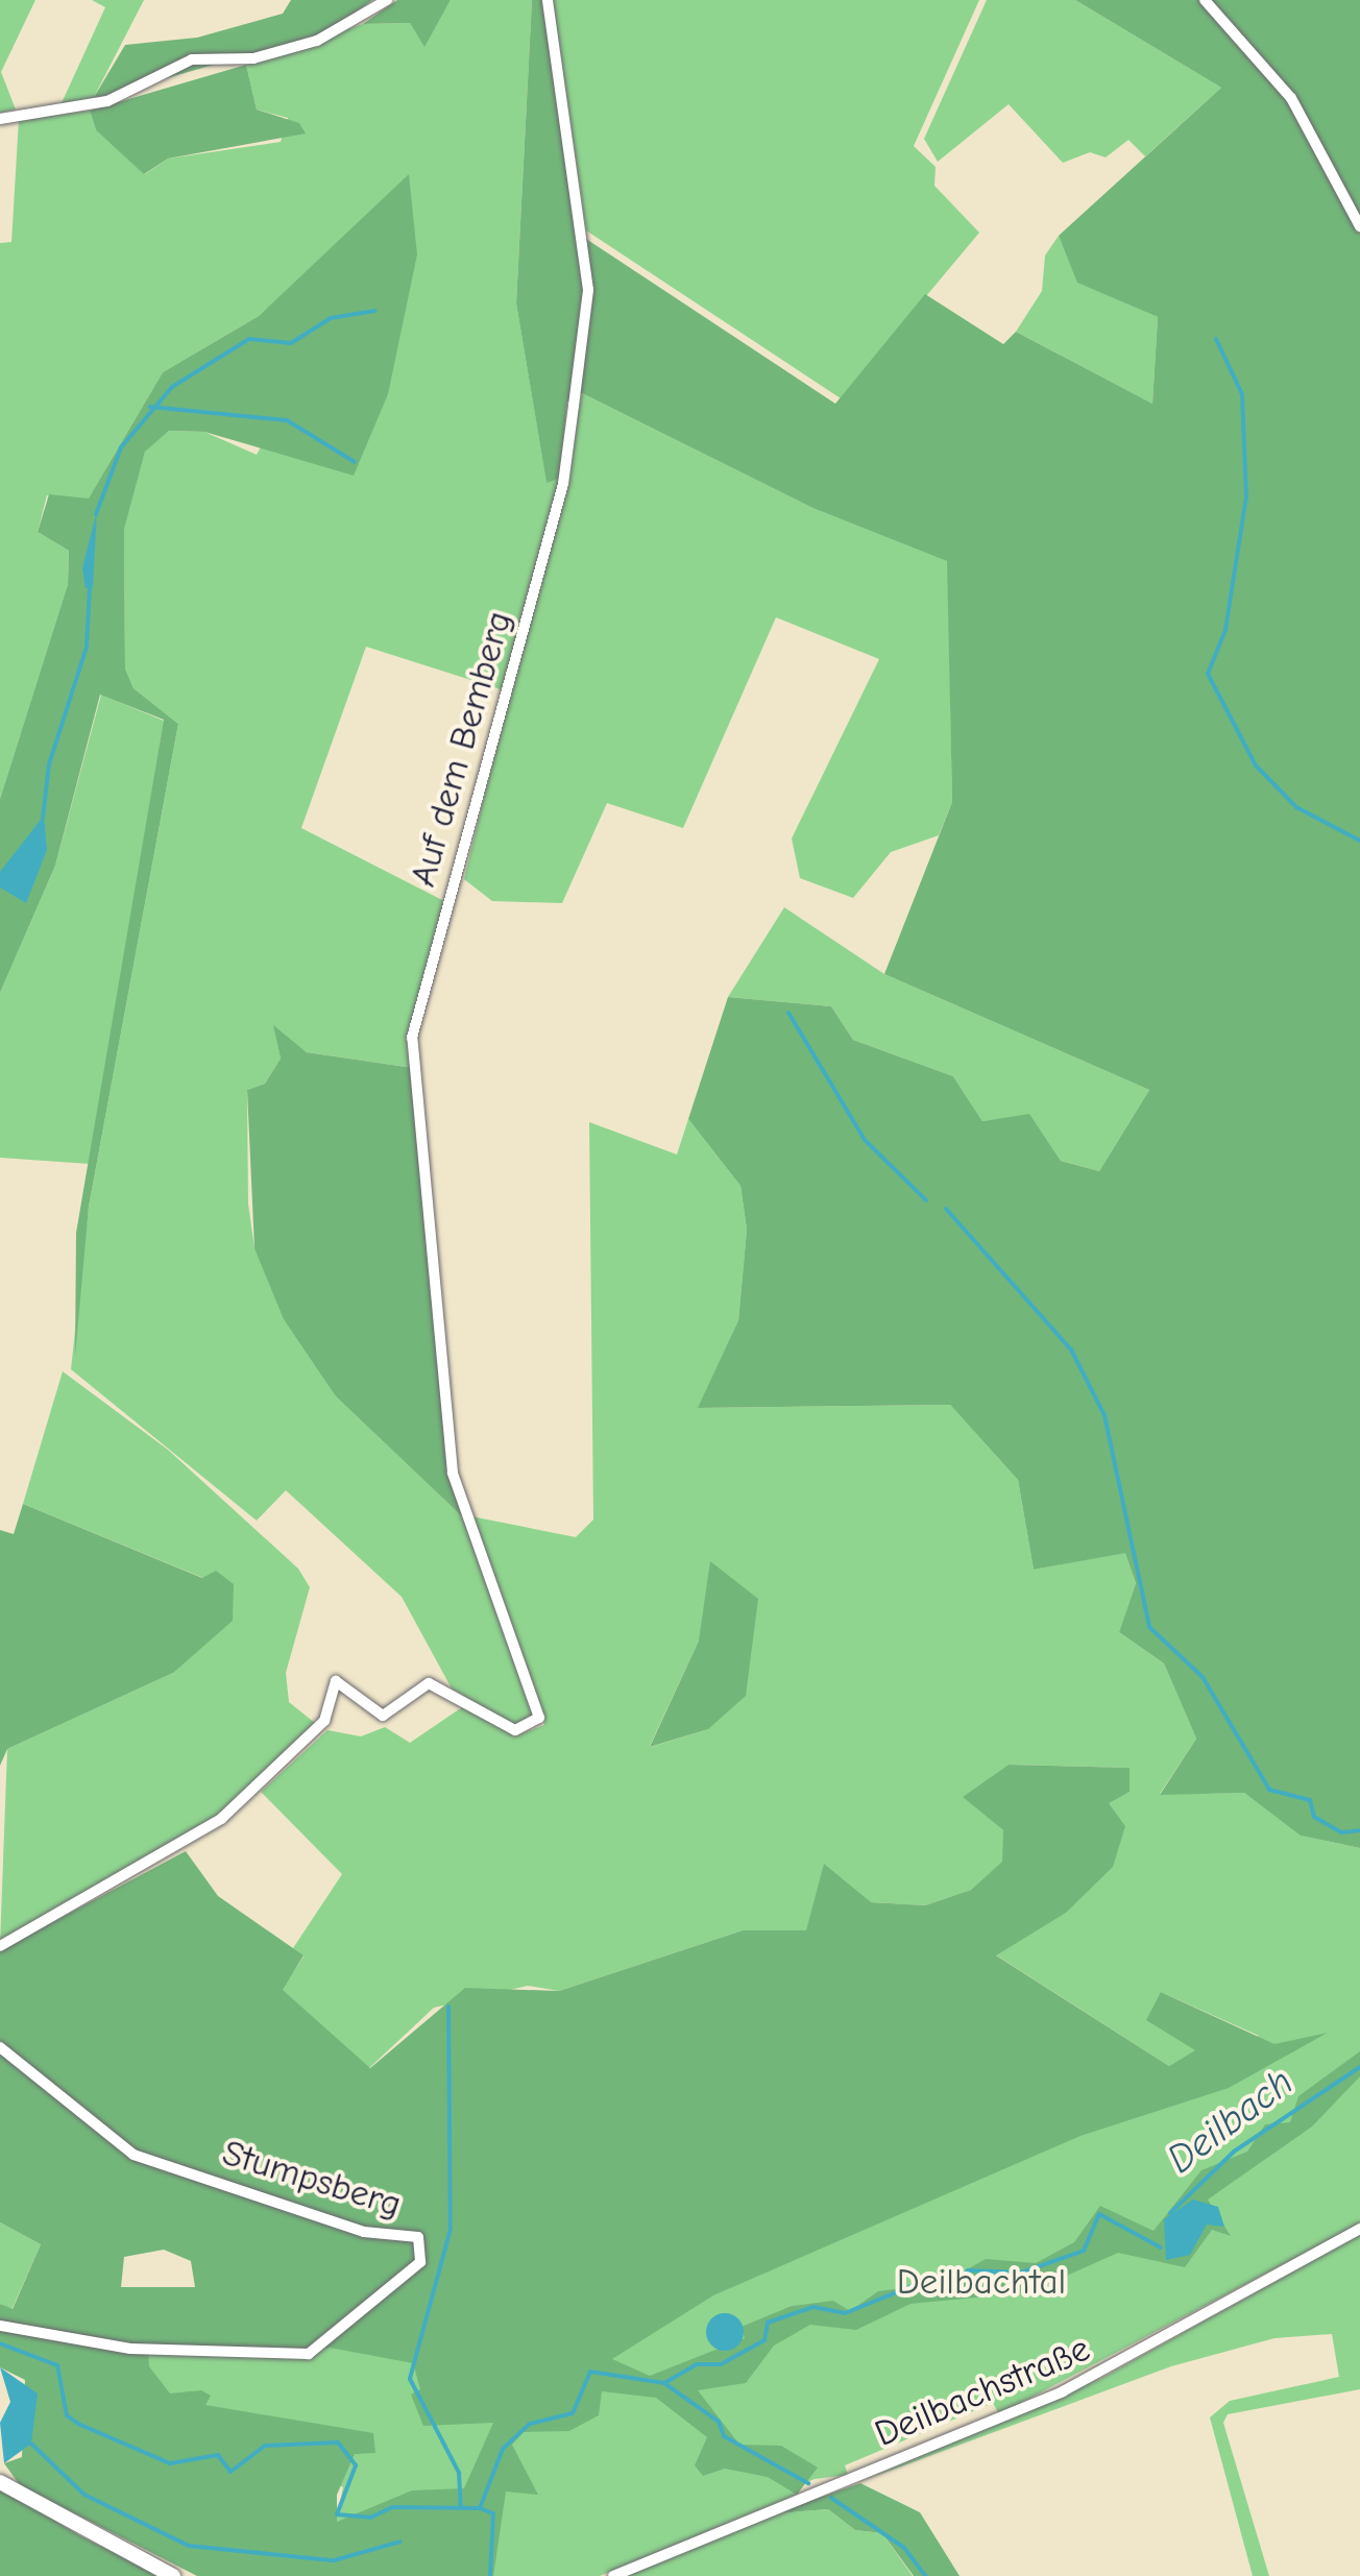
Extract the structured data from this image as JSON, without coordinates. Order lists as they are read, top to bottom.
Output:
{
  "streets": {
    "street": ["Auf dem Bemberg", "Stumpsberg", "Deilbachstraße"]
  },
  "water": ["Deilbach"],
  "parks": ["Deilbachtal"]
}
